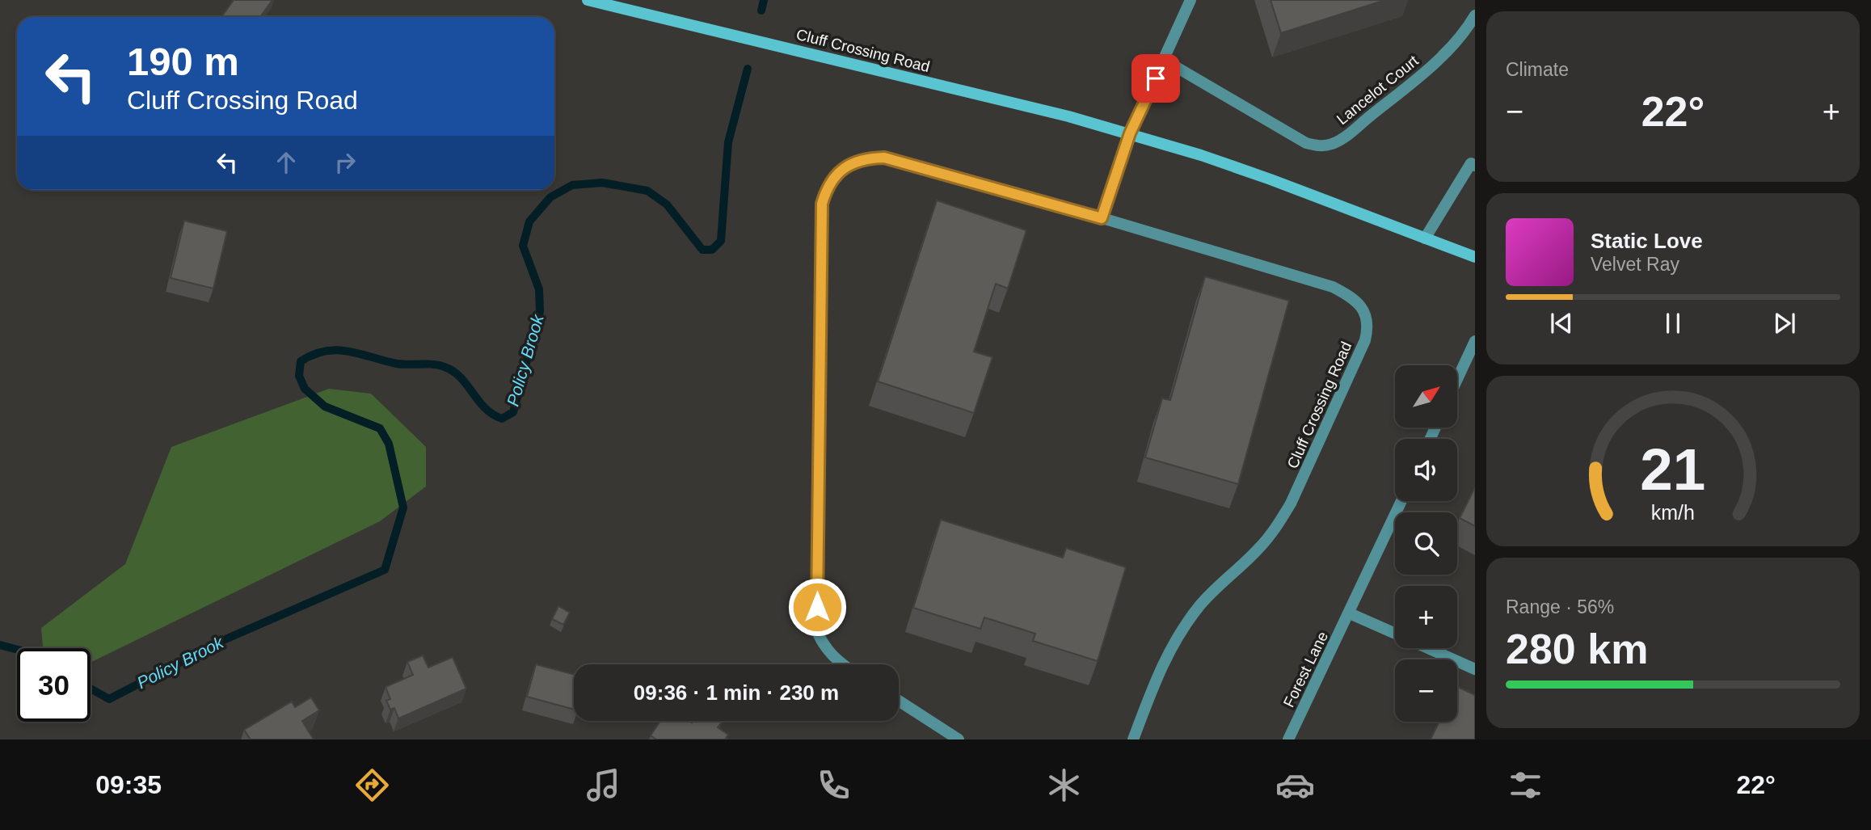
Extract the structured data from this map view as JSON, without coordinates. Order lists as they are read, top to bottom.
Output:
{
  "streets": {
    "street": ["Cluff Crossing Road", "Lancelot Court", "Forest Lane"]
  },
  "water": ["Policy Brook"],
  "north": "top right",
  "page": {
    "tile": [
      "Climate",
      ["Range · 56%", "280 km"]
    ],
    "turn": ["190 m", "Cluff Crossing Road"],
    "heat": ["−", "22°", "+"],
    "song": ["Static Love", "Velvet Ray"],
    "map_buttons": ["+", "−"],
    "limit": "30",
    "trip": "09:36 · 1 min · 230 m",
    "tabs": ["09:35", "22°"],
    "gauge": ["21", "km/h"]
  }
}
